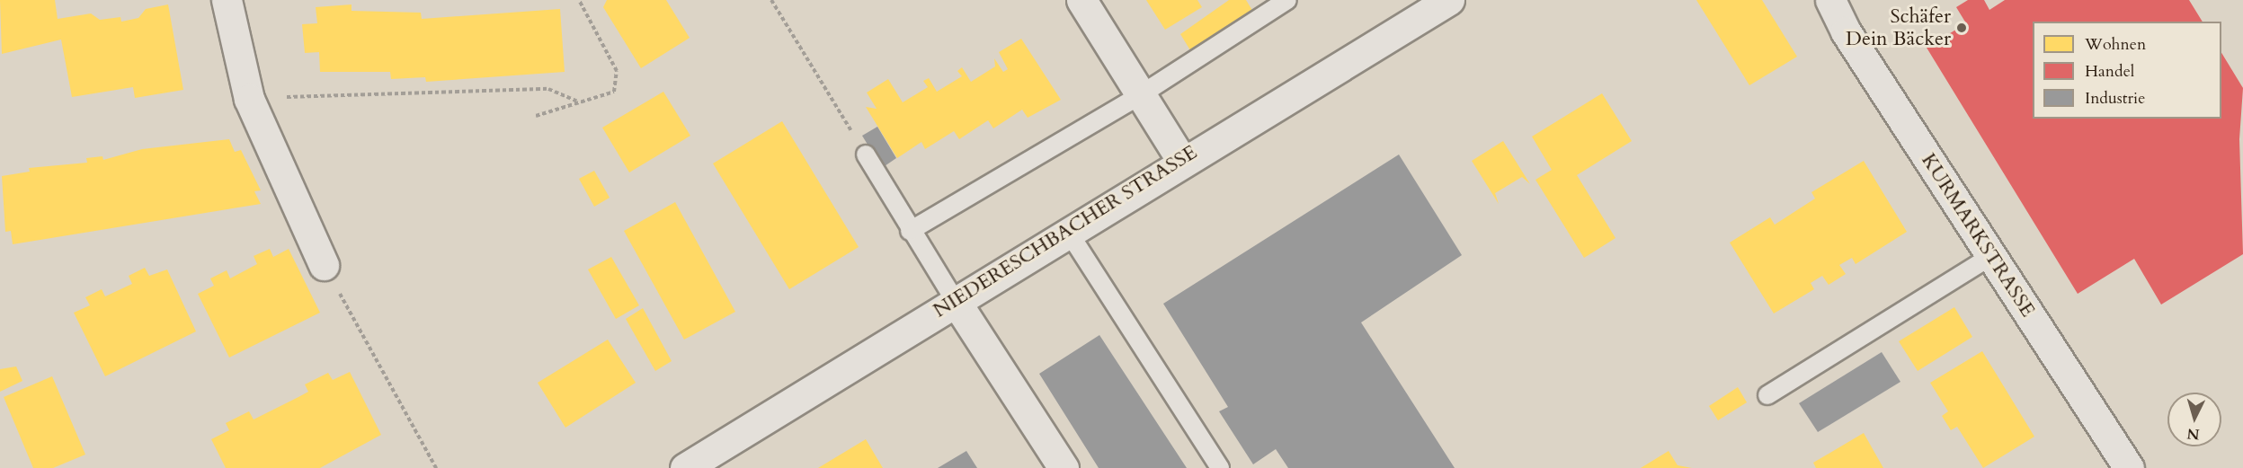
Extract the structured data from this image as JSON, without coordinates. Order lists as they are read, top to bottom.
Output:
{
  "streets": {
    "street": ["NIEDERESCHBACHER STRASSE", "KURMARKSTRASSE"]
  },
  "places": ["Schäfer Dein Bäcker"],
  "legend": ["Wohnen", "Handel", "Industrie"],
  "north": "bottom"
}
